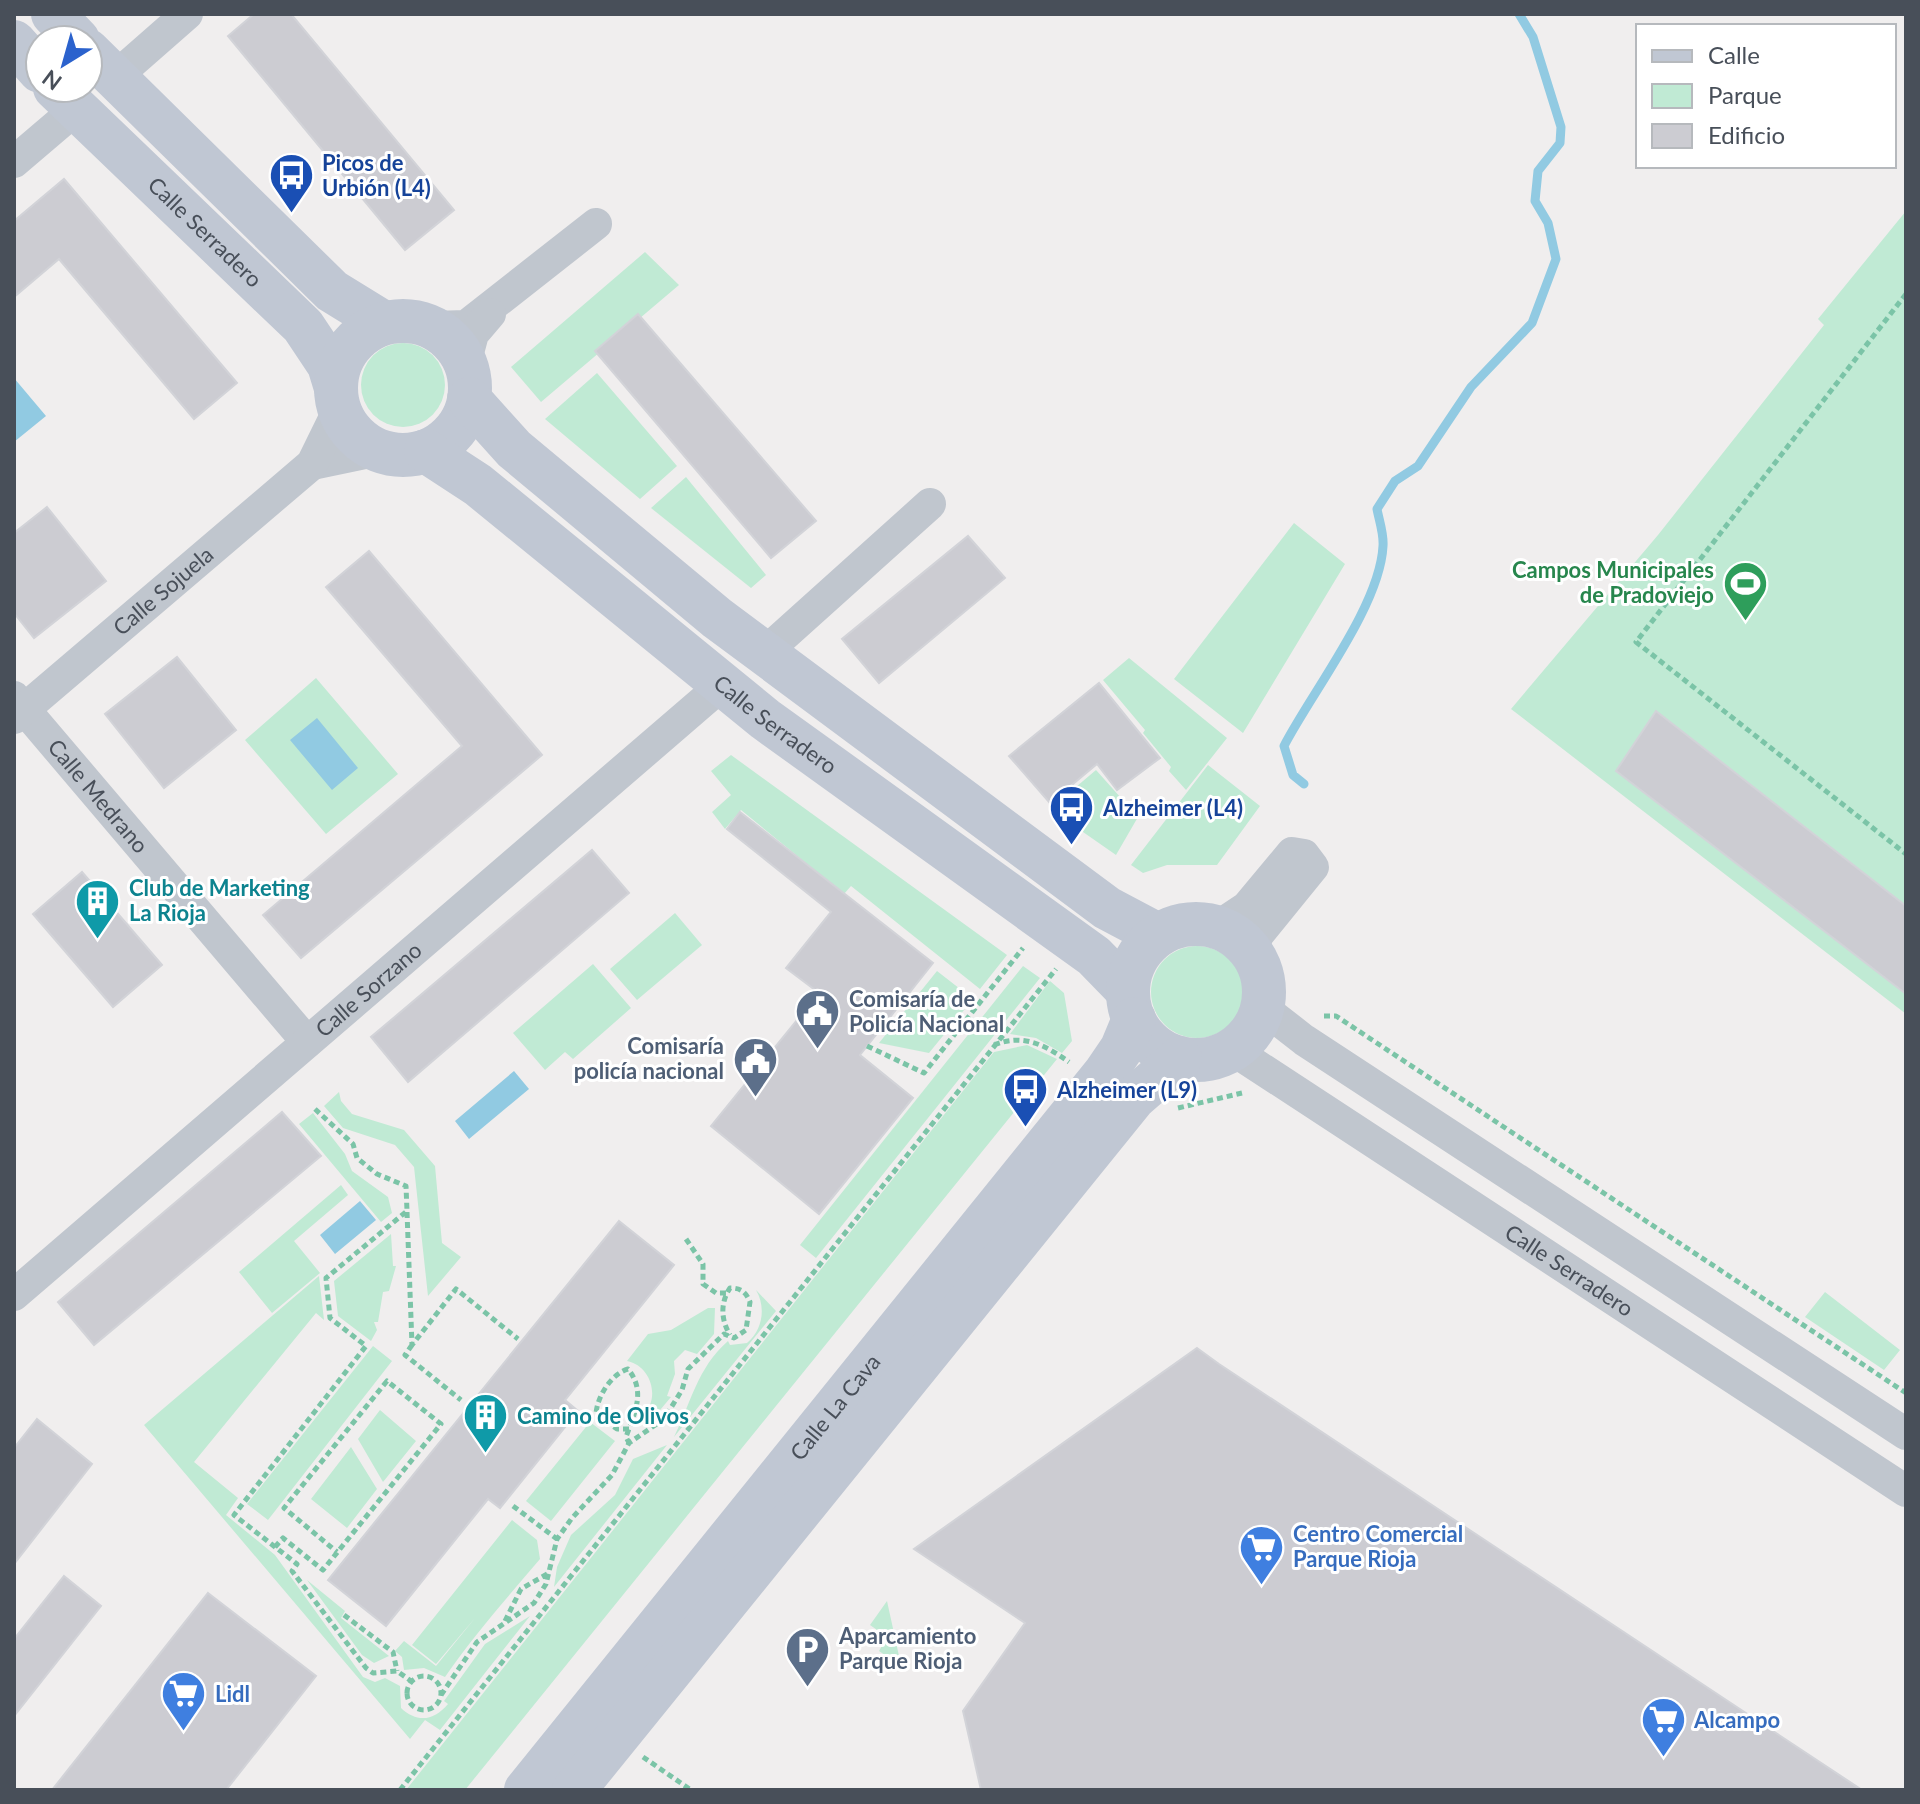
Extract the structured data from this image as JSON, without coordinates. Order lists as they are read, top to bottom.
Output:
{
  "streets": {
    "main road": ["Calle Serradero", "Calle La Cava"],
    "street": ["Calle Sojuela", "Calle Medrano", "Calle Sorzano"]
  },
  "crossings": [
    ["Calle Serradero", "Calle Sojuela"],
    ["Calle Serradero", "Calle Sorzano"],
    ["Calle Serradero", "Calle La Cava"],
    ["Calle Sojuela", "Calle Medrano"],
    ["Calle Medrano", "Calle Sorzano"]
  ],
  "places": {
    "bus stop": ["Picos de Urbión (L4)", "Alzheimer (L4)", "Alzheimer (L9)"],
    "sports": ["Campos Municipales de Pradoviejo"],
    "building": ["Club de Marketing La Rioja", "Camino de Olivos"],
    "public building": ["Comisaría de Policía Nacional", "Comisaría policía nacional"],
    "supermarket": ["Centro Comercial Parque Rioja", "Lidl", "Alcampo"],
    "parking": ["Aparcamiento Parque Rioja"]
  },
  "legend": ["Calle", "Parque", "Edificio"],
  "north": "bottom left"
}
